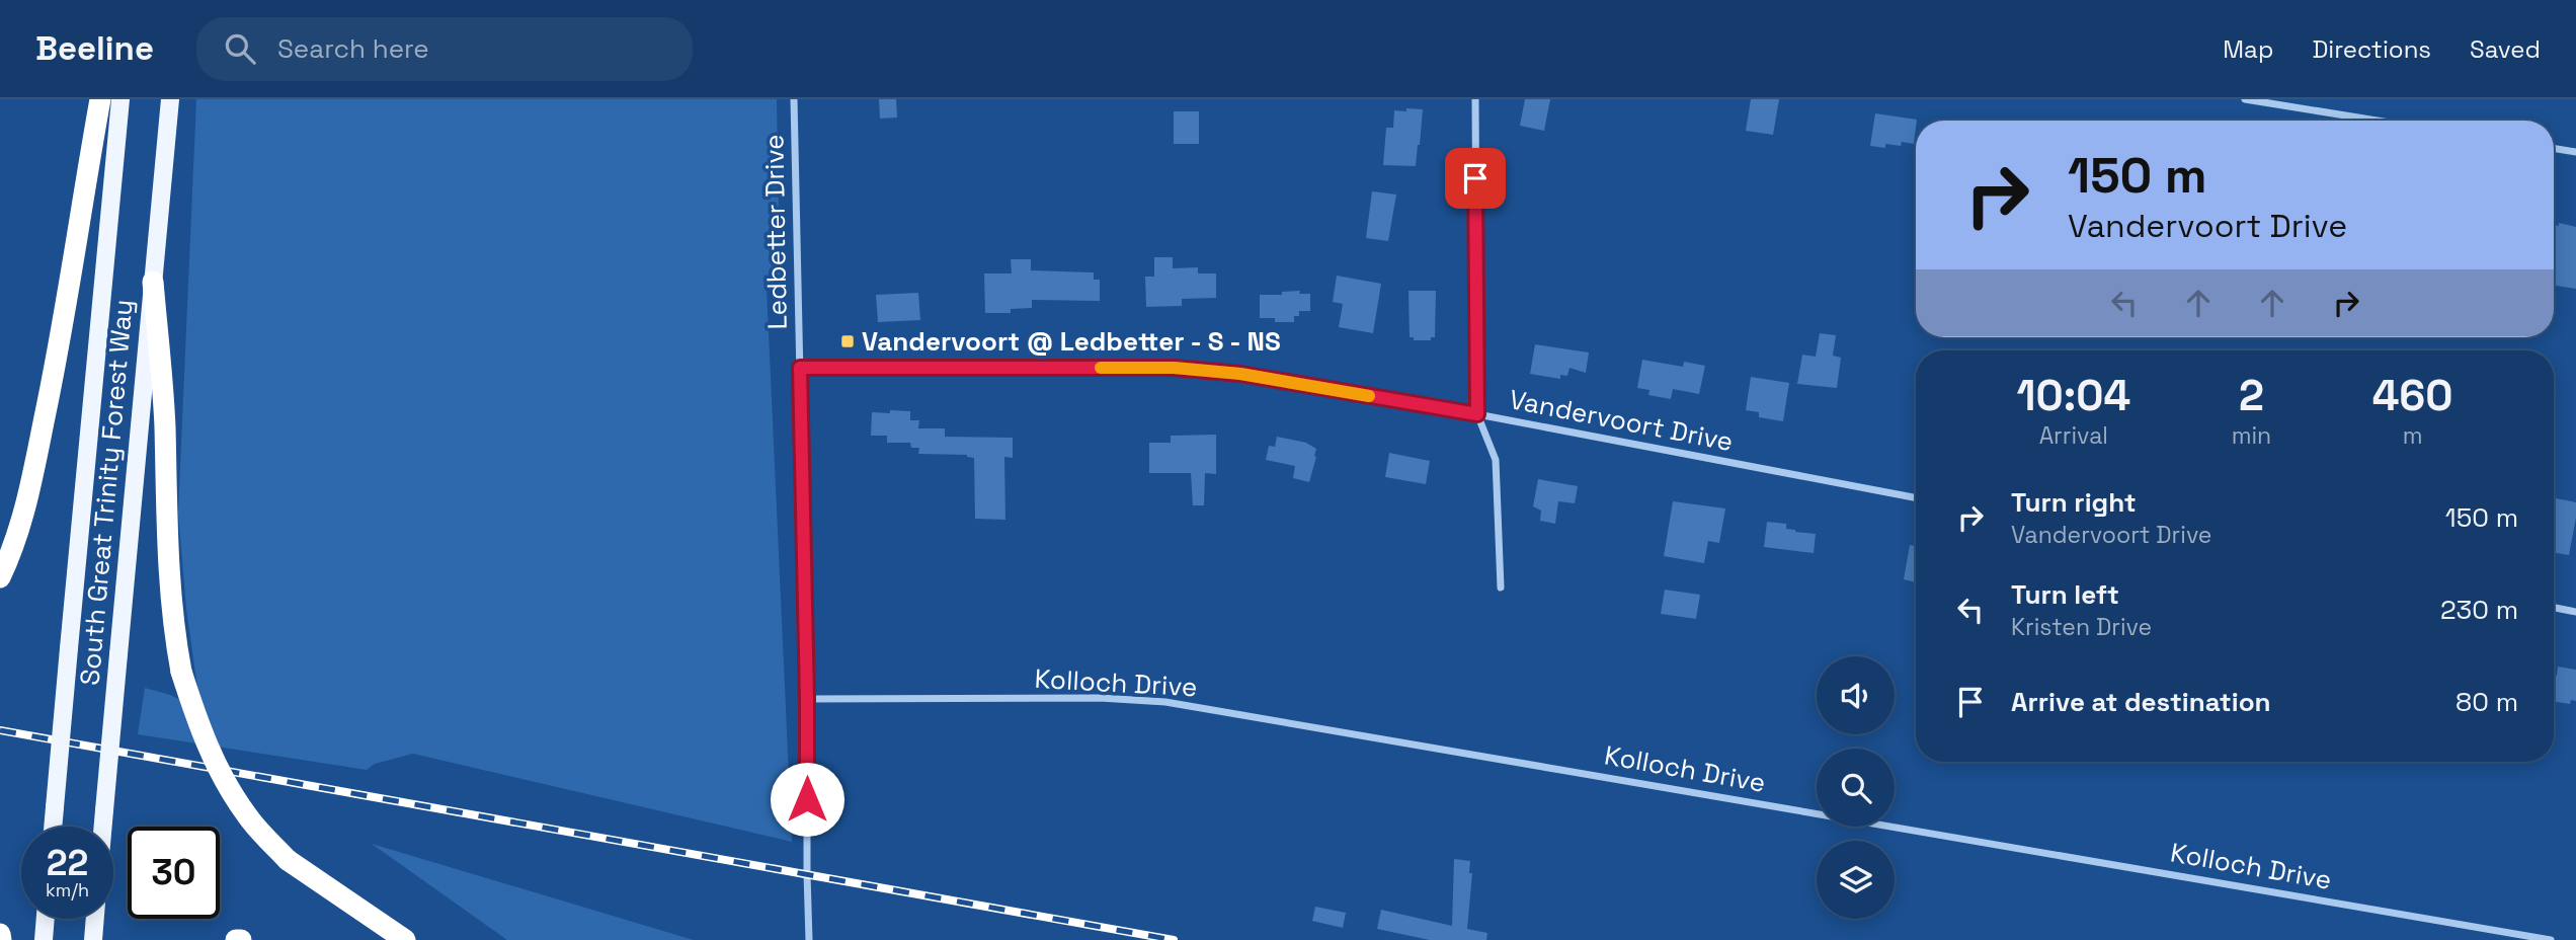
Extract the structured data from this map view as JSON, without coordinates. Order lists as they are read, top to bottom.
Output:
{
  "streets": {
    "main road": ["South Great Trinity Forest Way"],
    "street": ["Ledbetter Drive", "Vandervoort Drive", "Kolloch Drive"]
  },
  "crossings": [
    ["Ledbetter Drive", "Vandervoort Drive"],
    ["Ledbetter Drive", "Kolloch Drive"]
  ],
  "places": {
    "transit": ["Vandervoort @ Ledbetter - S - NS"]
  },
  "page": {
    "header": "Beeline",
    "search": "Search here",
    "nav": ["Map", "Directions", "Saved"],
    "turn": ["150 m", "Vandervoort Drive"],
    "eta": [
      "10:04",
      "Arrival",
      "2",
      "min",
      "460",
      "m"
    ],
    "list": [
      {
        "name": "Turn right",
        "note": "Vandervoort Drive",
        "value": "150 m"
      },
      {
        "name": "Turn left",
        "note": "Kristen Drive",
        "value": "230 m"
      },
      {
        "name": "Arrive at destination",
        "value": "80 m"
      }
    ],
    "speed": "22 km/h",
    "limit": "30"
  }
}
